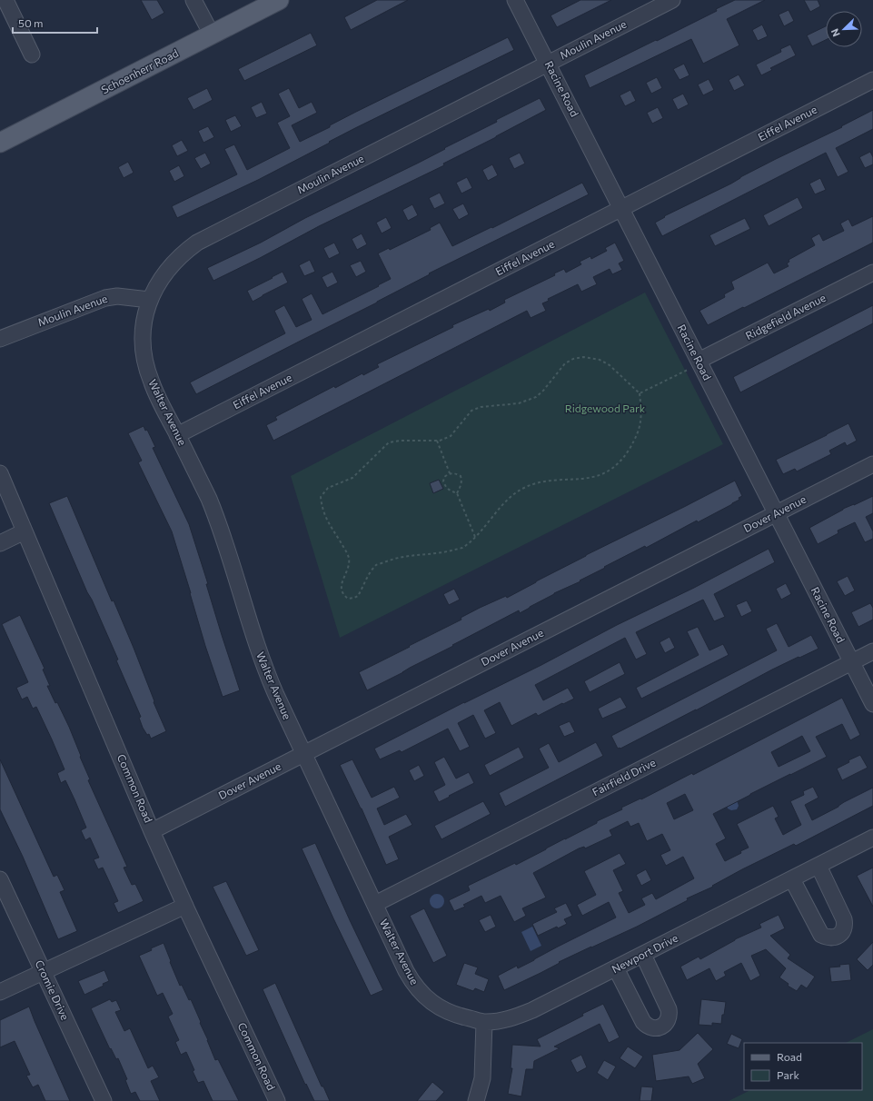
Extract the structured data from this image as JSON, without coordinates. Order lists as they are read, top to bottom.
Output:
{
  "streets": {
    "main road": ["Schoenherr Road"],
    "street": [
      "Moulin Avenue",
      "Racine Road",
      "Eiffel Avenue",
      "Ridgefield Avenue",
      "Walter Avenue",
      "Dover Avenue",
      "Fairfield Drive",
      "Common Road",
      "Newport Drive",
      "Cromie Drive"
    ]
  },
  "crossings": [
    ["Moulin Avenue", "Racine Road"],
    ["Moulin Avenue", "Walter Avenue"],
    ["Racine Road", "Eiffel Avenue"],
    ["Racine Road", "Ridgefield Avenue"],
    ["Racine Road", "Dover Avenue"],
    ["Racine Road", "Fairfield Drive"],
    ["Eiffel Avenue", "Walter Avenue"],
    ["Walter Avenue", "Dover Avenue"],
    ["Walter Avenue", "Fairfield Drive"],
    ["Walter Avenue", "Newport Drive"],
    ["Dover Avenue", "Common Road"]
  ],
  "parks": ["Ridgewood Park"],
  "legend": ["Road", "Park"],
  "scale_bar": "50 m",
  "north": "bottom left"
}
